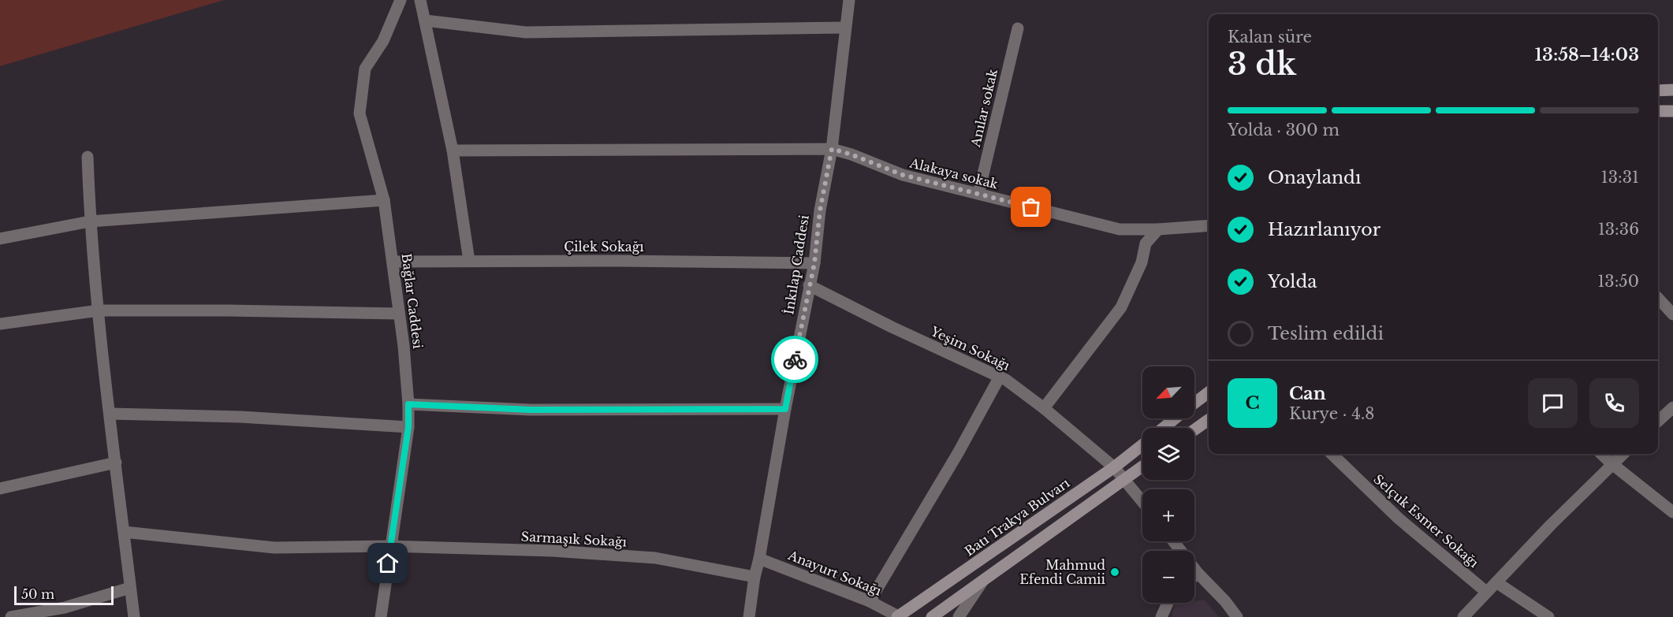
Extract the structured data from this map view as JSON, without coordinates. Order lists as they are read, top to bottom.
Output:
{
  "streets": {
    "main road": ["Batı Trakya Bulvarı"],
    "street": [
      "Anılar sokak",
      "Alakaya sokak",
      "Çilek Sokağı",
      "İnkılap Caddesi",
      "Bağlar Caddesi",
      "Yeşim Sokağı",
      "Selçuk Esmer Sokağı",
      "Sarmaşık Sokağı",
      "Anayurt Sokağı"
    ]
  },
  "crossings": [
    ["Anılar sokak", "Alakaya sokak"],
    ["Alakaya sokak", "İnkılap Caddesi"],
    ["Çilek Sokağı", "İnkılap Caddesi"],
    ["Çilek Sokağı", "Bağlar Caddesi"],
    ["İnkılap Caddesi", "Yeşim Sokağı"],
    ["İnkılap Caddesi", "Sarmaşık Sokağı"],
    ["İnkılap Caddesi", "Anayurt Sokağı"],
    ["Bağlar Caddesi", "Sarmaşık Sokağı"],
    ["Yeşim Sokağı", "Batı Trakya Bulvarı"],
    ["Batı Trakya Bulvarı", "Anayurt Sokağı"]
  ],
  "places": ["Mahmud Efendi Camii"],
  "scale_bar": "50 m",
  "north": "bottom left",
  "page": {
    "heading": ["3 dk", "Kalan süre", "13:58–14:03"],
    "panel": ["Can", "Kurye · 4.8"],
    "bar": "Yolda · 300 m",
    "list": [
      ["Onaylandı", "13:31"],
      ["Hazırlanıyor", "13:36"],
      ["Yolda", "13:50"],
      "Teslim edildi"
    ],
    "map_buttons": ["+", "−"],
    "round": "C",
    "scale": "50 m"
  }
}
